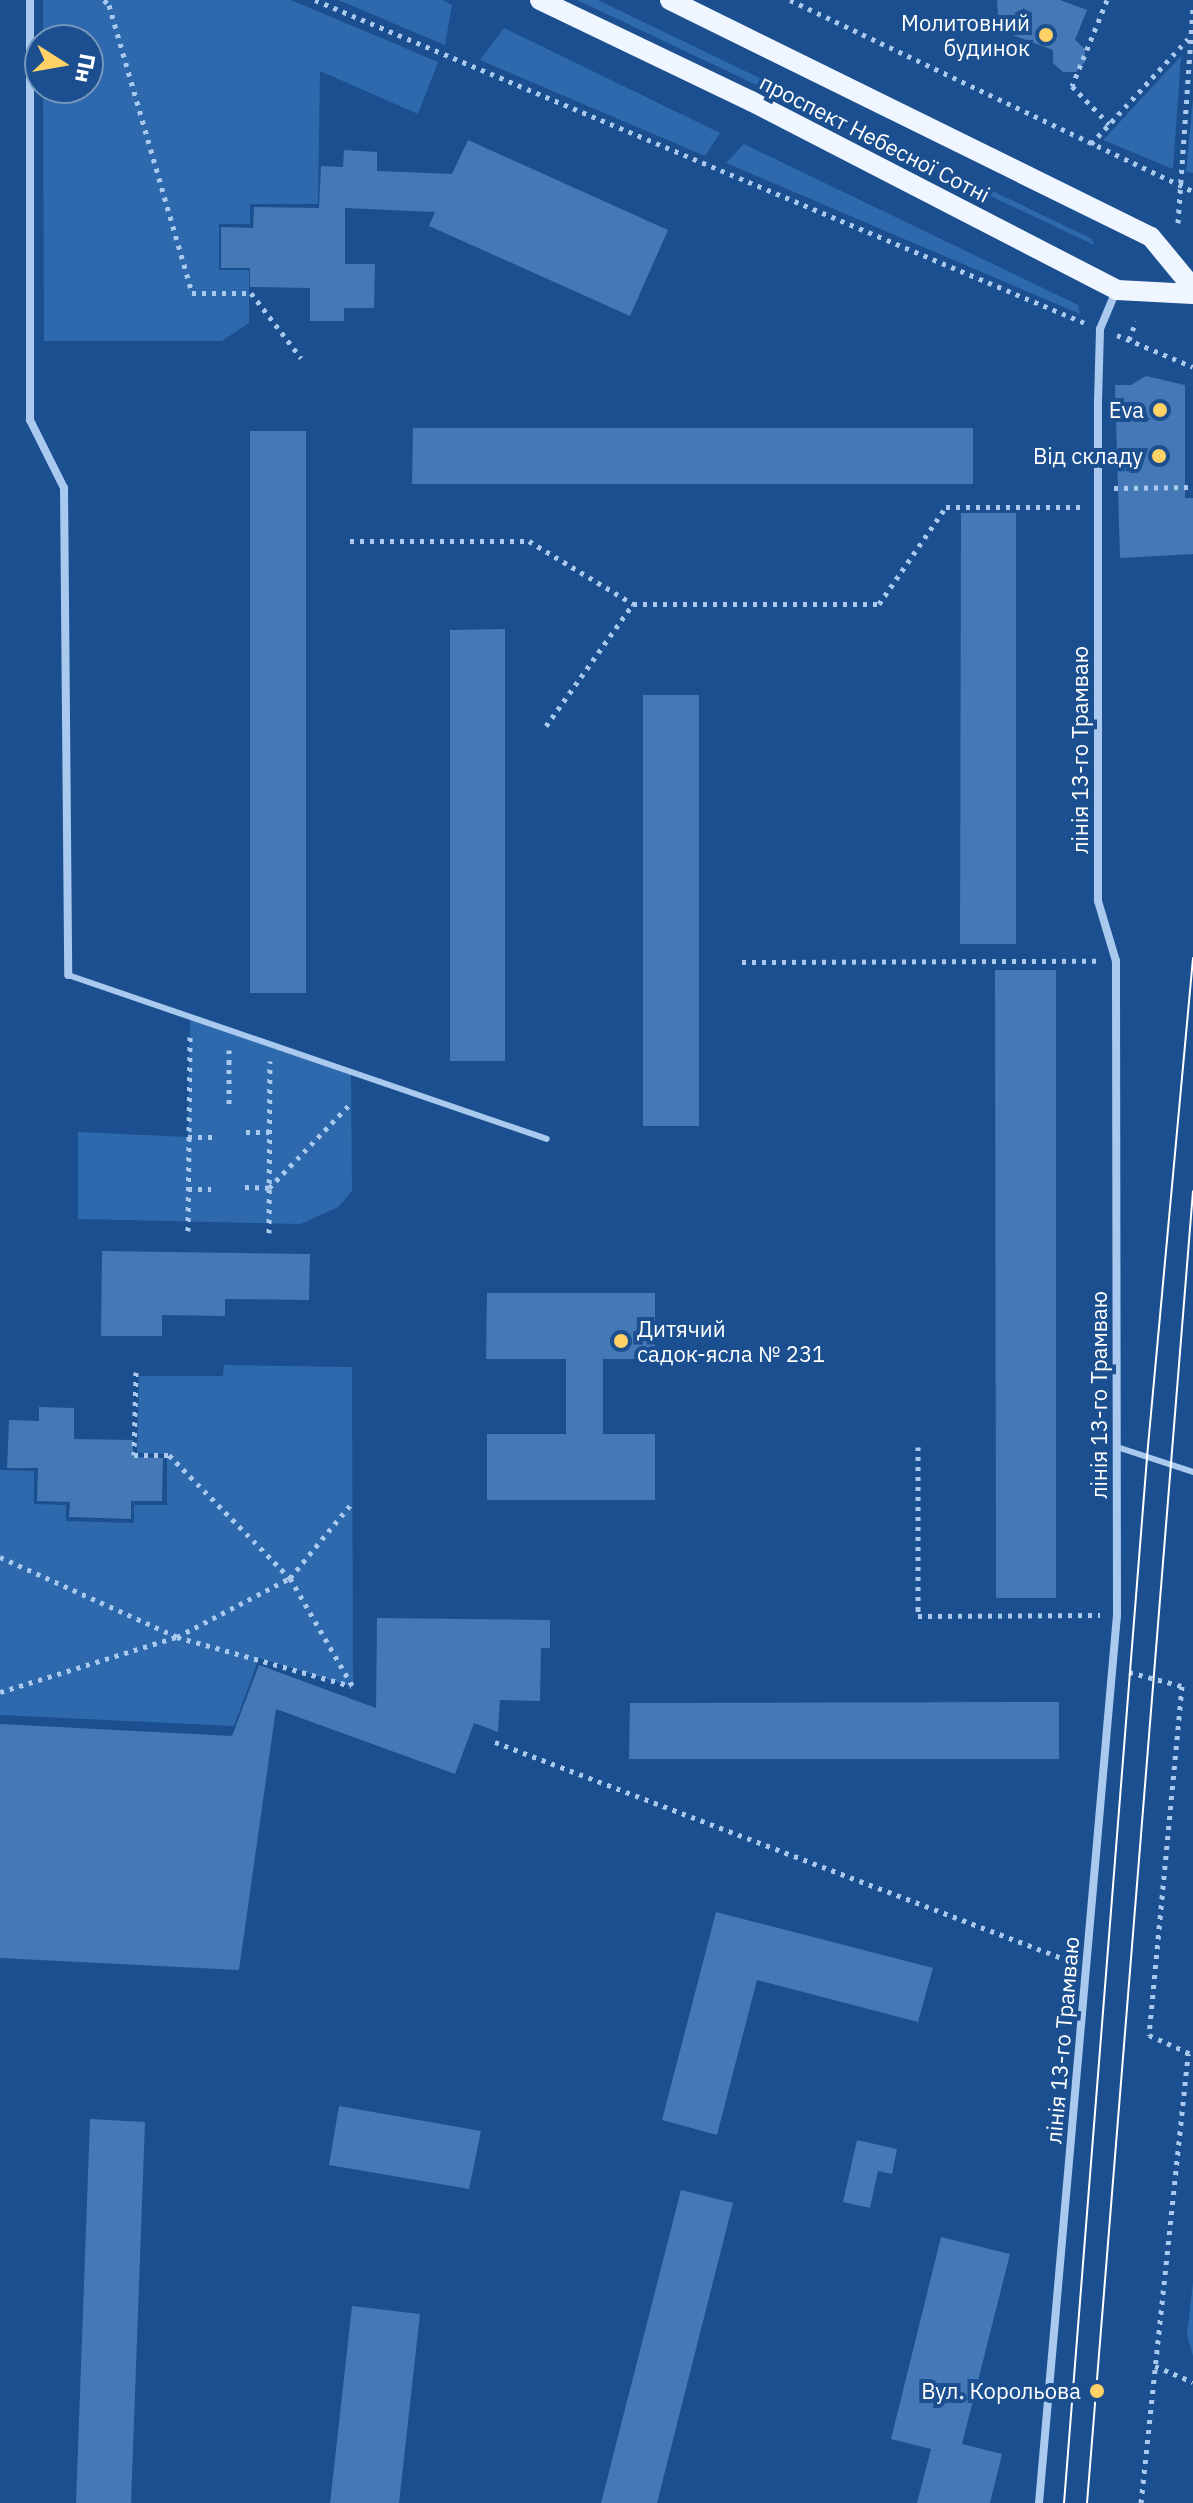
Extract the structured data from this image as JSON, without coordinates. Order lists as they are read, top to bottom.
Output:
{
  "streets": {
    "main road": ["проспект Небесної Сотні"],
    "street": ["лінія 13-го Трамваю"]
  },
  "crossings": [
    ["проспект Небесної Сотні", "лінія 13-го Трамваю"]
  ],
  "places": [
    "Молитовний будинок",
    "Eva",
    "Від складу",
    "Дитячий садок-ясла № 231",
    "Вул. Корольова"
  ],
  "north": "right"
}
